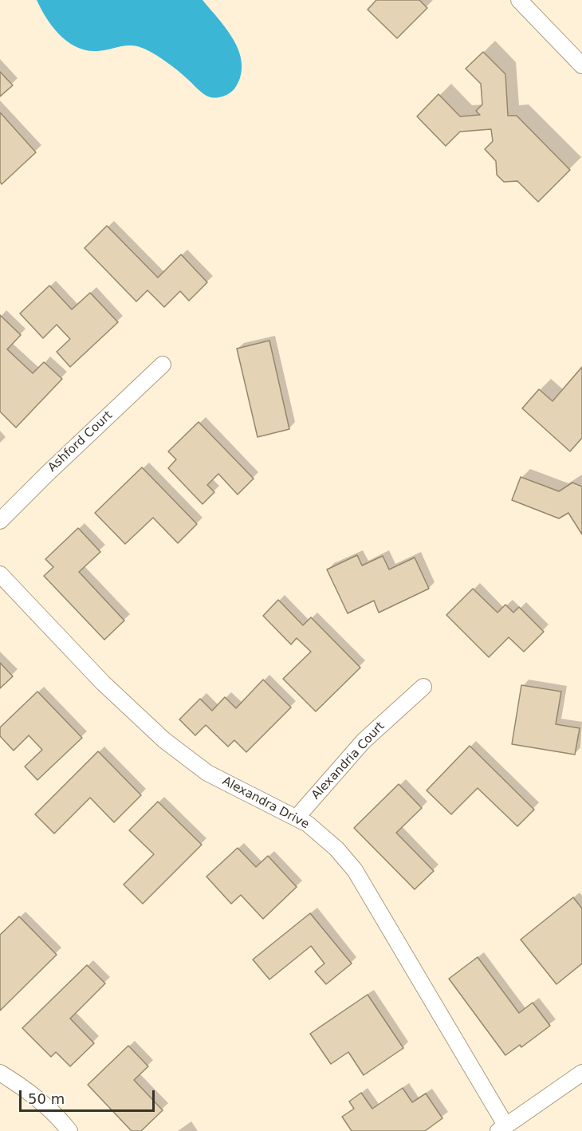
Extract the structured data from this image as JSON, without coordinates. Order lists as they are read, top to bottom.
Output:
{
  "streets": {
    "street": ["Ashford Court", "Alexandria Court", "Alexandra Drive"]
  },
  "crossings": [
    ["Alexandria Court", "Alexandra Drive"]
  ],
  "scale_bar": "50 m"
}
